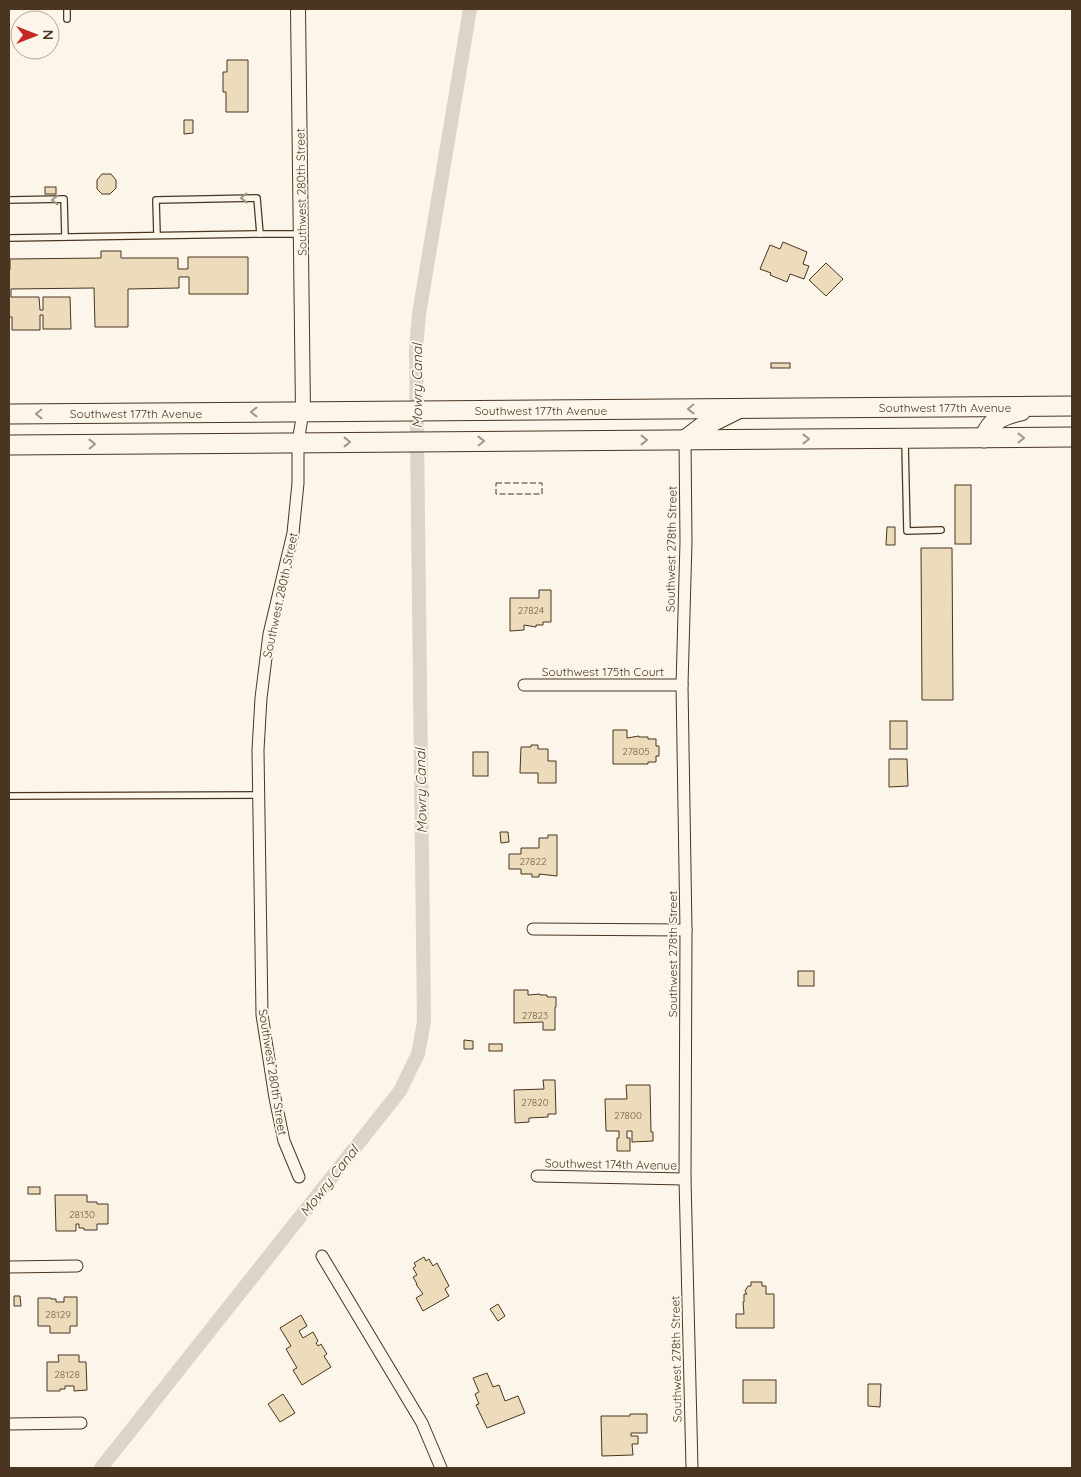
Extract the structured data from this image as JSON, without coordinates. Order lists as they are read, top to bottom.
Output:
{
  "streets": {
    "highway": ["Southwest 177th Avenue"],
    "street": [
      "Southwest 280th Street",
      "Southwest 278th Street",
      "Southwest 175th Court",
      "Southwest 174th Avenue"
    ]
  },
  "crossings": [
    ["Southwest 280th Street", "Southwest 177th Avenue"],
    ["Southwest 278th Street", "Southwest 175th Court"],
    ["Southwest 278th Street", "Southwest 174th Avenue"]
  ],
  "water": ["Mowry Canal"],
  "house_numbers": [
    "27824",
    "27805",
    "27822",
    "27823",
    "27820",
    "27800",
    "28130",
    "28129",
    "28128"
  ],
  "north": "right"
}
